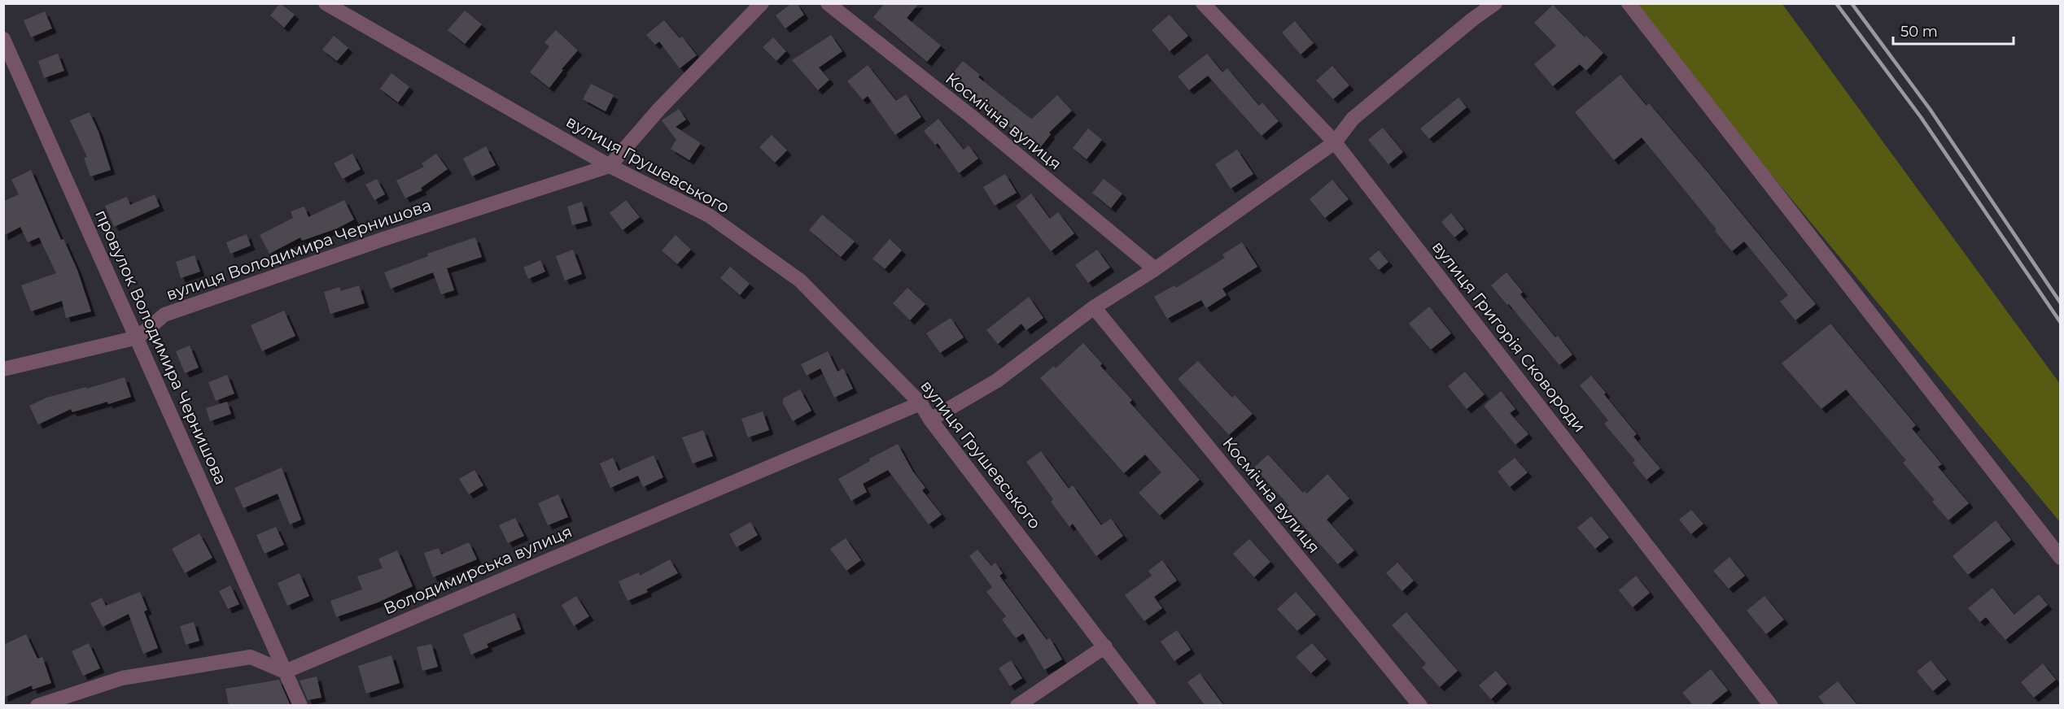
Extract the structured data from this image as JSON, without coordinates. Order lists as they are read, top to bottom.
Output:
{
  "streets": {
    "street": [
      "Космічна вулиця",
      "вулиця Грушевського",
      "вулиця Володимира Чернишова",
      "вулиця Григорія Сковороди",
      "провулок Володимира Чернишова",
      "Володимирська вулиця"
    ]
  },
  "crossings": [
    ["вулиця Грушевського", "вулиця Володимира Чернишова"],
    ["вулиця Грушевського", "Володимирська вулиця"],
    ["вулиця Володимира Чернишова", "провулок Володимира Чернишова"],
    ["провулок Володимира Чернишова", "Володимирська вулиця"]
  ],
  "scale_bar": "50 m"
}
